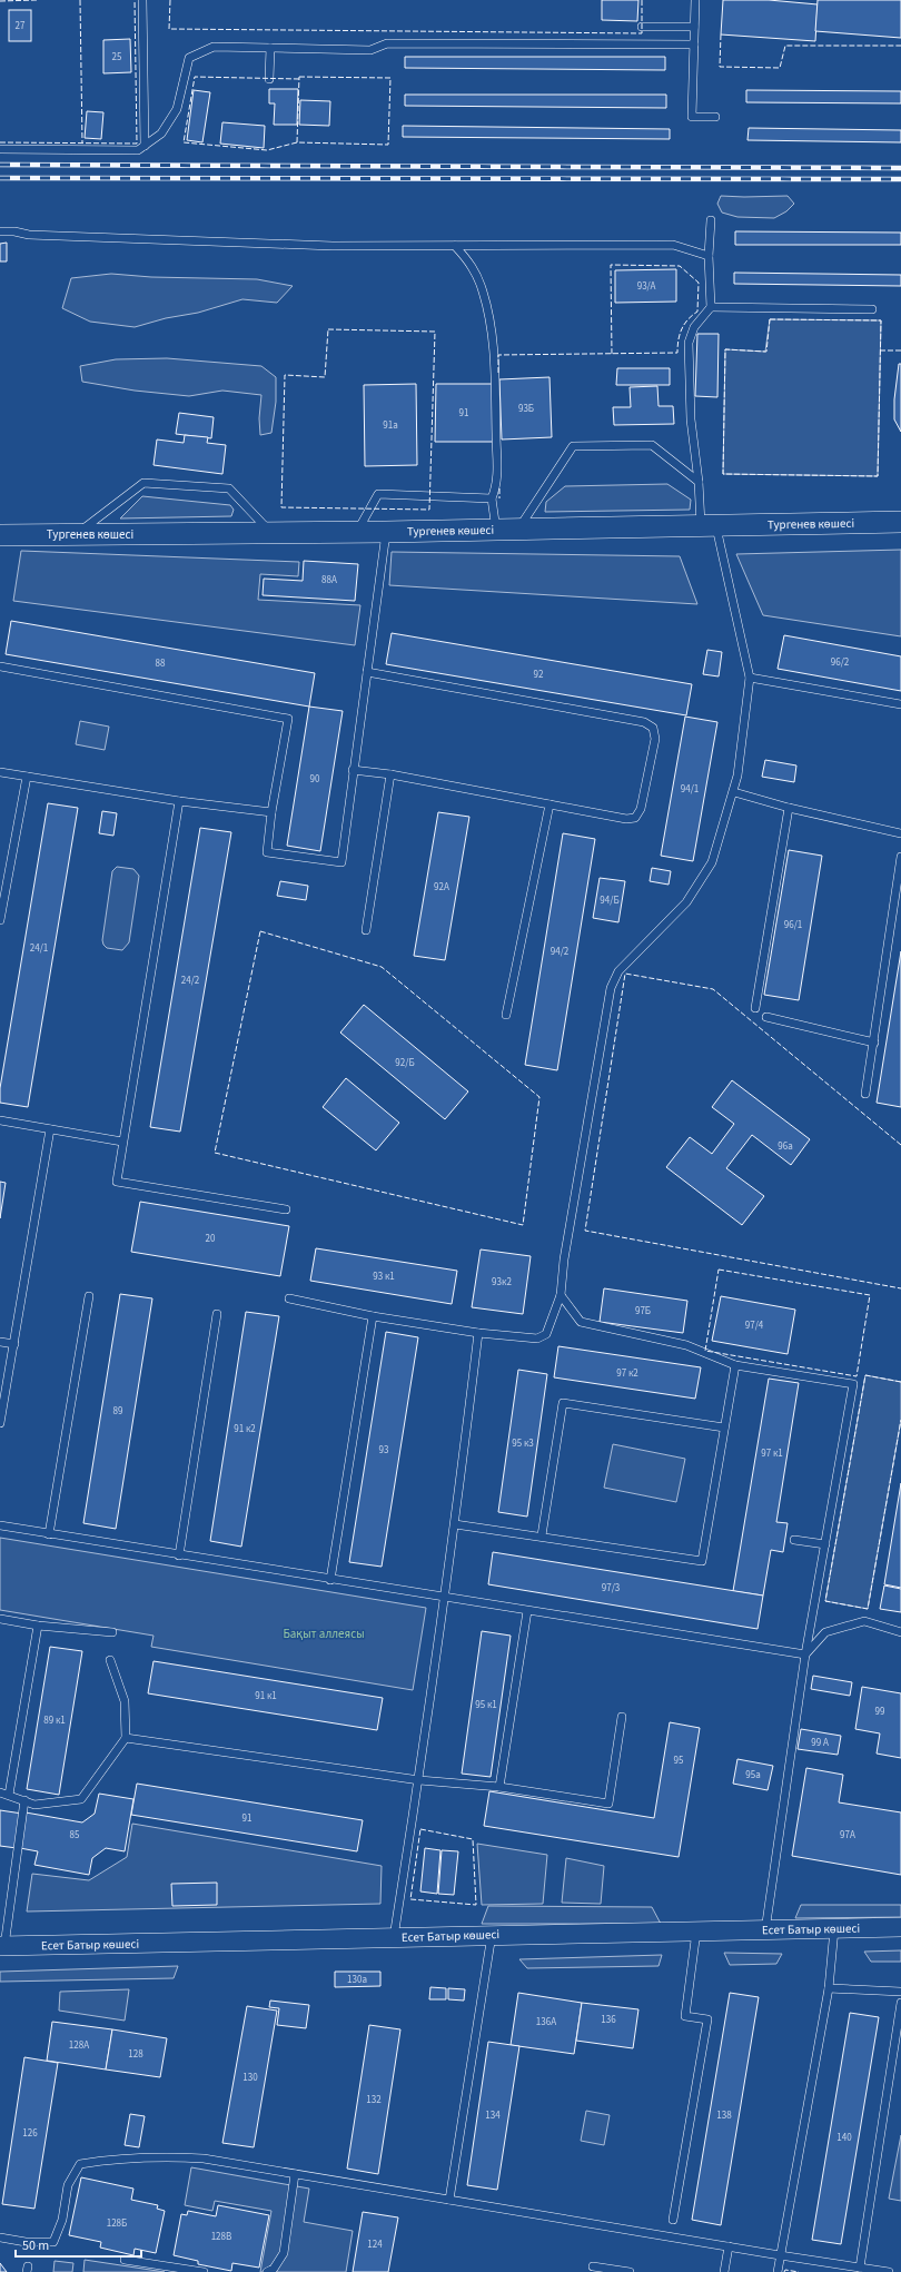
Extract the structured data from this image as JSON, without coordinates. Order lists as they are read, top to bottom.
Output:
{
  "streets": {
    "main road": ["Тургенев көшесі"],
    "street": ["Есет Батыр көшесі"]
  },
  "parks": ["Бақыт аллеясы"],
  "house_numbers": [
    "27",
    "25",
    "93/А",
    "93Б",
    "91",
    "91а",
    "88А",
    "96/2",
    "88",
    "92",
    "90",
    "94/1",
    "92А",
    "94/Б",
    "96/1",
    "24/1",
    "94/2",
    "24/2",
    "92/Б",
    "96а",
    "20",
    "93 к1",
    "93к2",
    "97Б",
    "97/4",
    "97 к2",
    "89",
    "91 к2",
    "95 к3",
    "93",
    "97 к1",
    "97/3",
    "91 к1",
    "95 к1",
    "99",
    "89 к1",
    "99 А",
    "95",
    "95а",
    "91",
    "85",
    "97А",
    "130а",
    "136",
    "136А",
    "128А",
    "128",
    "130",
    "132",
    "134",
    "138",
    "126",
    "140",
    "128Б",
    "128B",
    "124"
  ],
  "scale_bar": "50 m"
}
